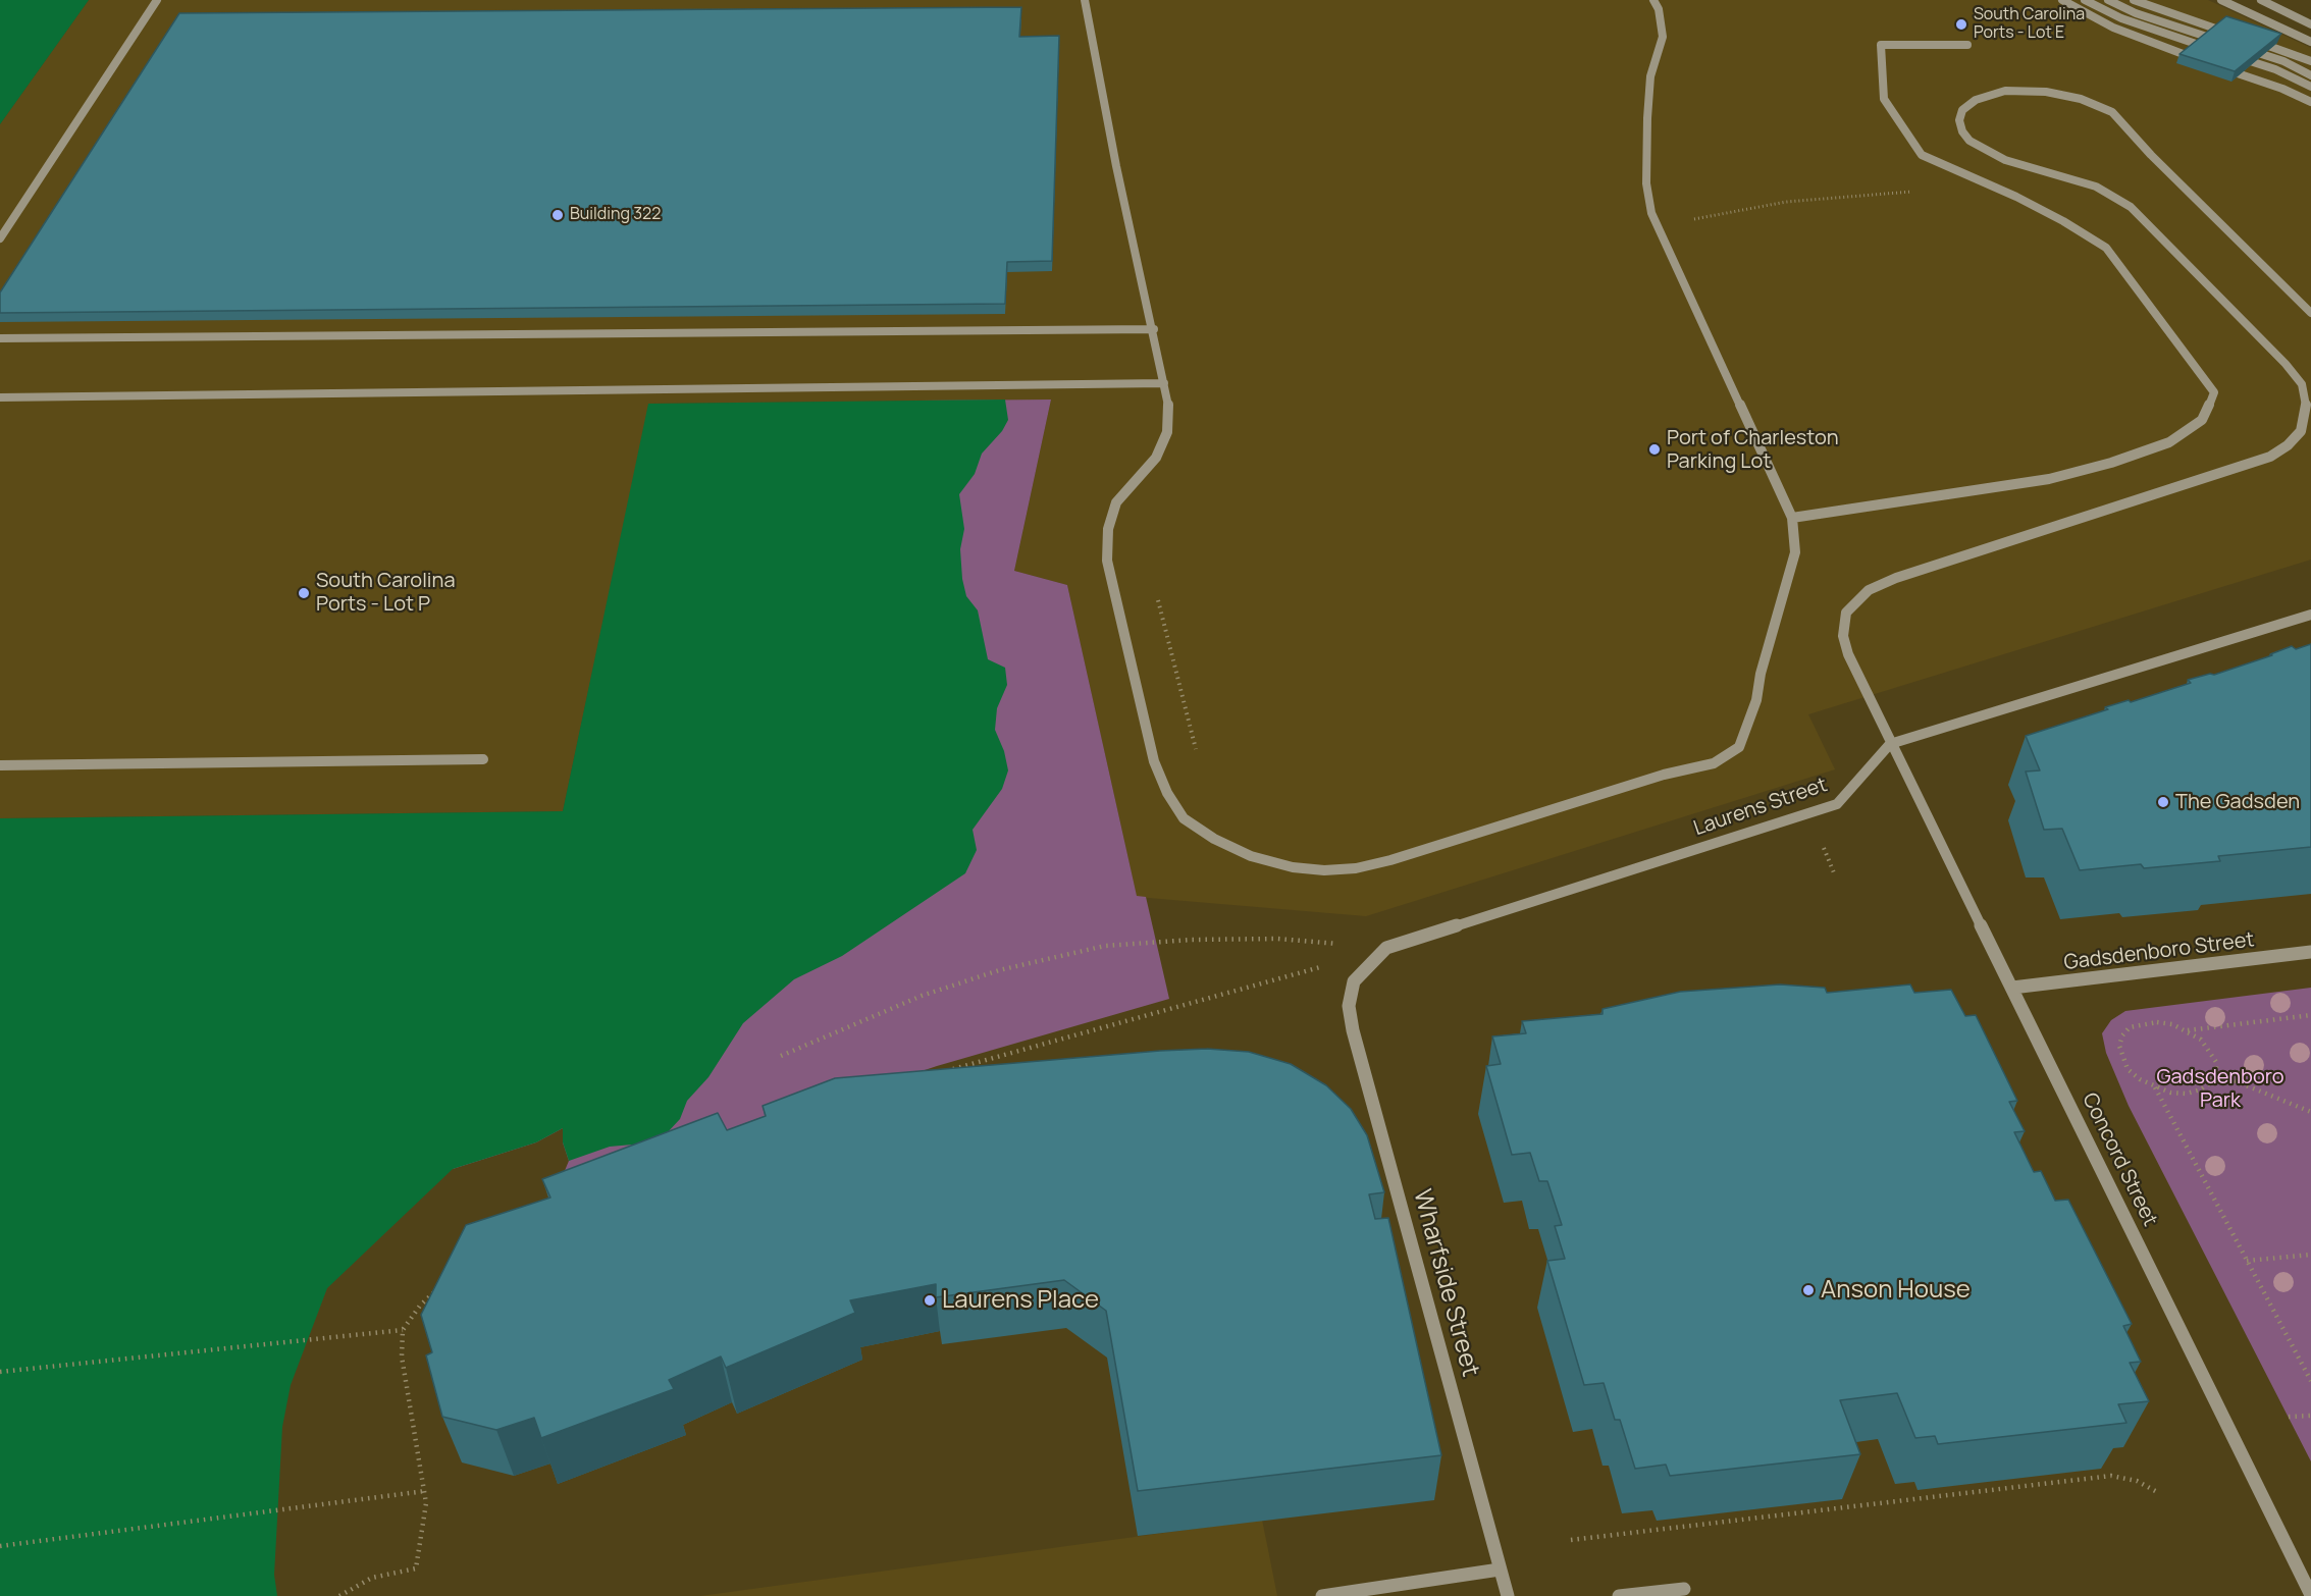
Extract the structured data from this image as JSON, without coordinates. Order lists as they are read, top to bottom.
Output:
{
  "streets": {
    "street": [
      "Laurens Street",
      "Gadsdenboro Street",
      "Concord Street",
      "Wharfside Street"
    ]
  },
  "crossings": [
    ["Laurens Street", "Concord Street"],
    ["Laurens Street", "Wharfside Street"],
    ["Gadsdenboro Street", "Concord Street"]
  ],
  "parks": ["Gadsdenboro Park"],
  "places": [
    "South Carolina Ports - Lot E",
    "Building 322",
    "Port of Charleston Parking Lot",
    "South Carolina Ports - Lot P",
    "The Gadsden",
    "Anson House",
    "Laurens Place"
  ]
}
